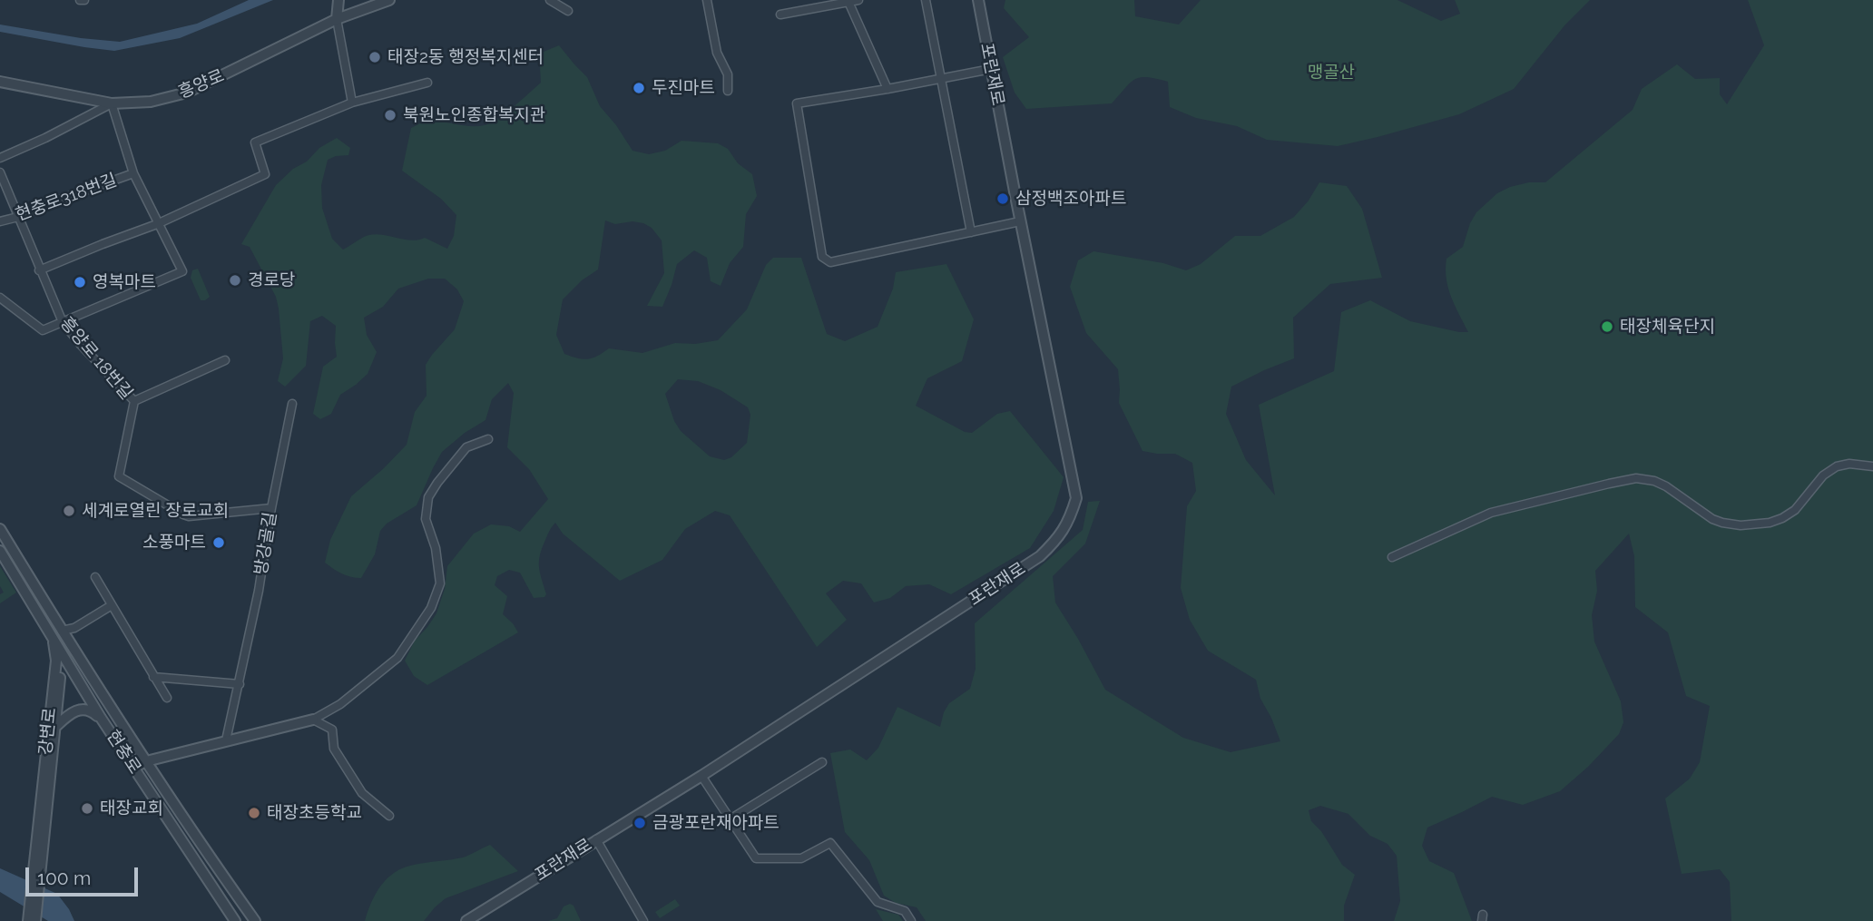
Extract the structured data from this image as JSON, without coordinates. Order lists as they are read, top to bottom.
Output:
{
  "streets": {
    "street": [
      "포란재로",
      "흥양로",
      "현충로318번길",
      "흥양로 18번길",
      "방강골길",
      "강변로",
      "현충로"
    ]
  },
  "crossings": [
    ["현충로318번길", "흥양로 18번길"],
    ["흥양로 18번길", "방강골길"],
    ["방강골길", "현충로"],
    ["강변로", "현충로"]
  ],
  "parks": ["맹골산"],
  "places": [
    "태장2동 행정복지센터",
    "두진마트",
    "북원노인종합복지관",
    "삼정백조아파트",
    "경로당",
    "영복마트",
    "태장체육단지",
    "세계로열린 장로교회",
    "소풍마트",
    "태장교회",
    "태장초등학교",
    "금광포란재아파트"
  ],
  "scale_bar": "100 m"
}
